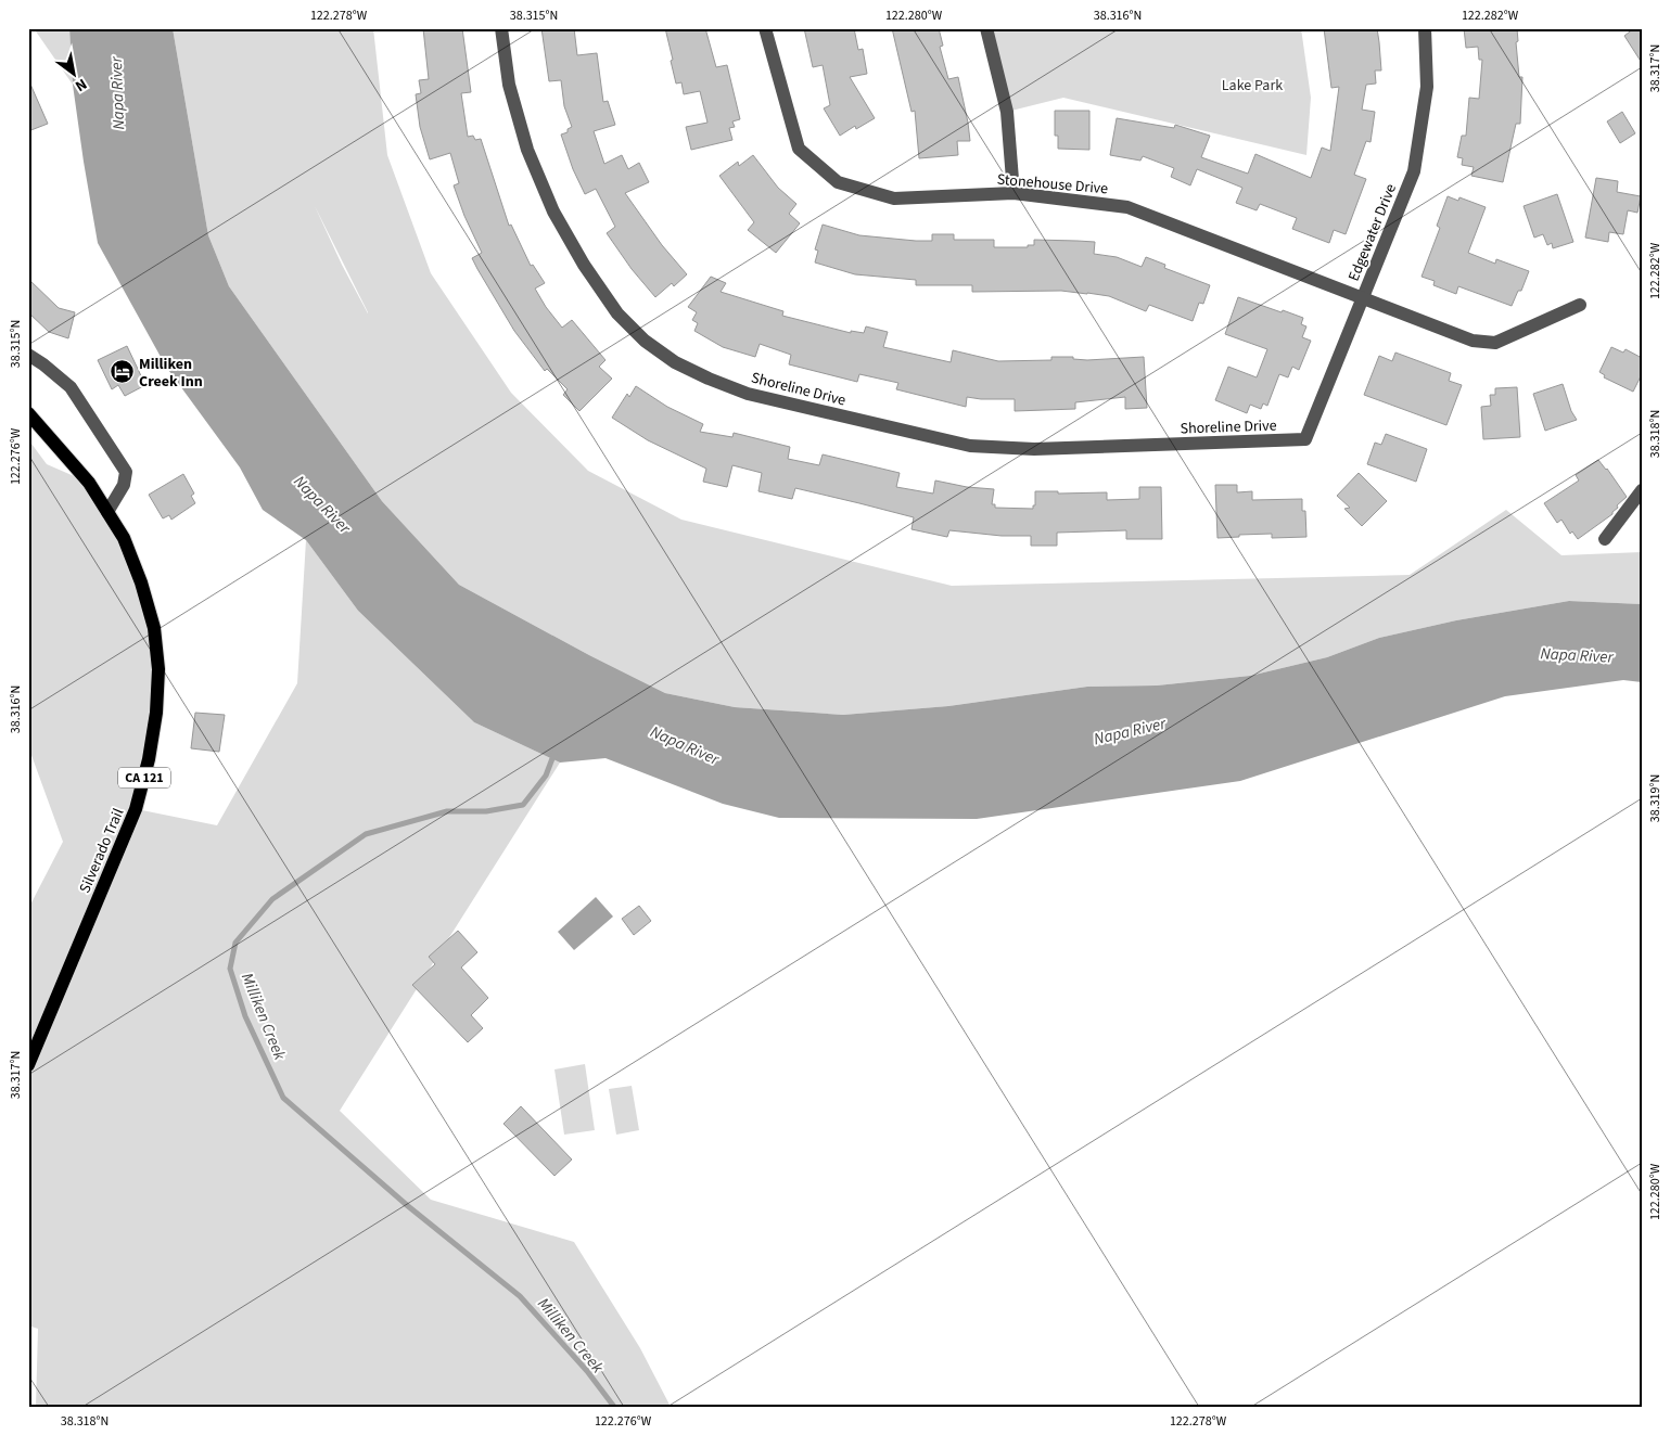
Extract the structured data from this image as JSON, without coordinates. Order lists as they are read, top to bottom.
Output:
{
  "streets": {
    "main road": ["CA 121", "Silverado Trail"],
    "street": ["Stonehouse Drive", "Edgewater Drive", "Shoreline Drive"]
  },
  "crossings": [
    ["Stonehouse Drive", "Edgewater Drive"],
    ["Edgewater Drive", "Shoreline Drive"]
  ],
  "water": ["Napa River", "Milliken Creek"],
  "parks": ["Lake Park"],
  "places": {
    "hotel": ["Milliken Creek Inn"]
  },
  "north": "bottom right",
  "coordinates": [
    "122.278°W",
    "38.315°N",
    "122.280°W",
    "38.316°N",
    "122.282°W",
    "38.317°N",
    "38.318°N",
    "122.276°W",
    "38.319°N"
  ]
}
